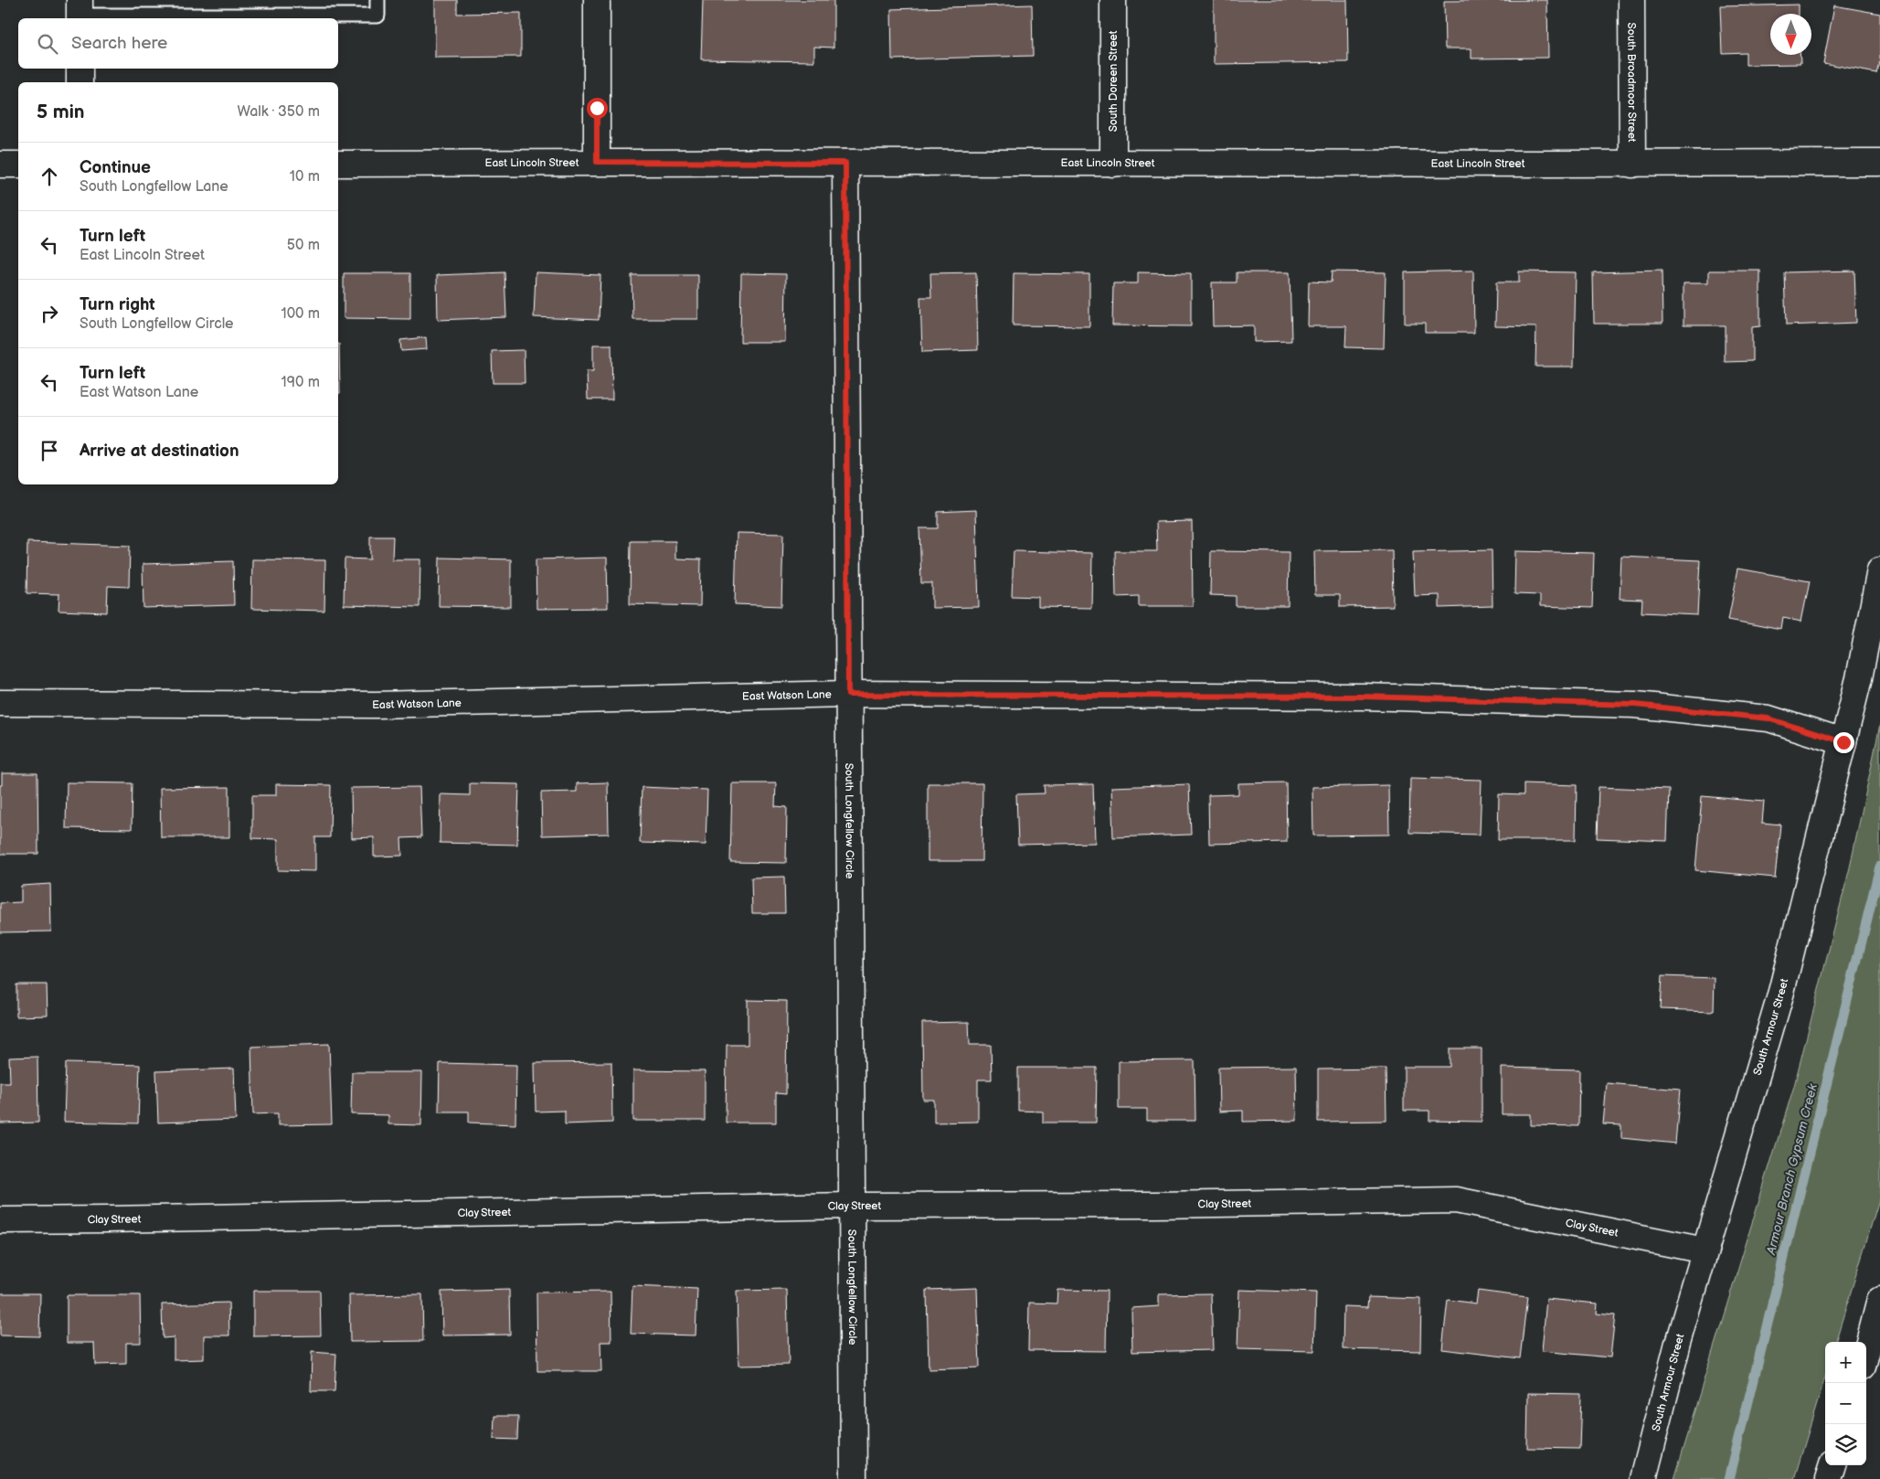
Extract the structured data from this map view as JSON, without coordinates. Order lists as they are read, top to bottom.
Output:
{
  "streets": {
    "street": [
      "South Doreen Street",
      "South Broadmoor Street",
      "East Lincoln Street",
      "East Watson Lane",
      "South Longfellow Circle",
      "South Armour Street",
      "Clay Street"
    ]
  },
  "crossings": [
    ["South Doreen Street", "East Lincoln Street"],
    ["South Broadmoor Street", "East Lincoln Street"],
    ["East Lincoln Street", "South Longfellow Circle"],
    ["East Watson Lane", "South Longfellow Circle"],
    ["East Watson Lane", "South Armour Street"],
    ["South Longfellow Circle", "Clay Street"],
    ["South Armour Street", "Clay Street"]
  ],
  "water": ["Armour Branch Gypsum Creek"],
  "north": "bottom",
  "page": {
    "search": "Search here",
    "heading": ["5 min", "Walk · 350 m"],
    "list": [
      ["Continue", "South Longfellow Lane", "10 m"],
      ["Turn left", "East Lincoln Street", "50 m"],
      ["Turn right", "South Longfellow Circle", "100 m"],
      ["Turn left", "East Watson Lane", "190 m"],
      "Arrive at destination"
    ],
    "map_buttons": ["+", "−"]
  }
}
